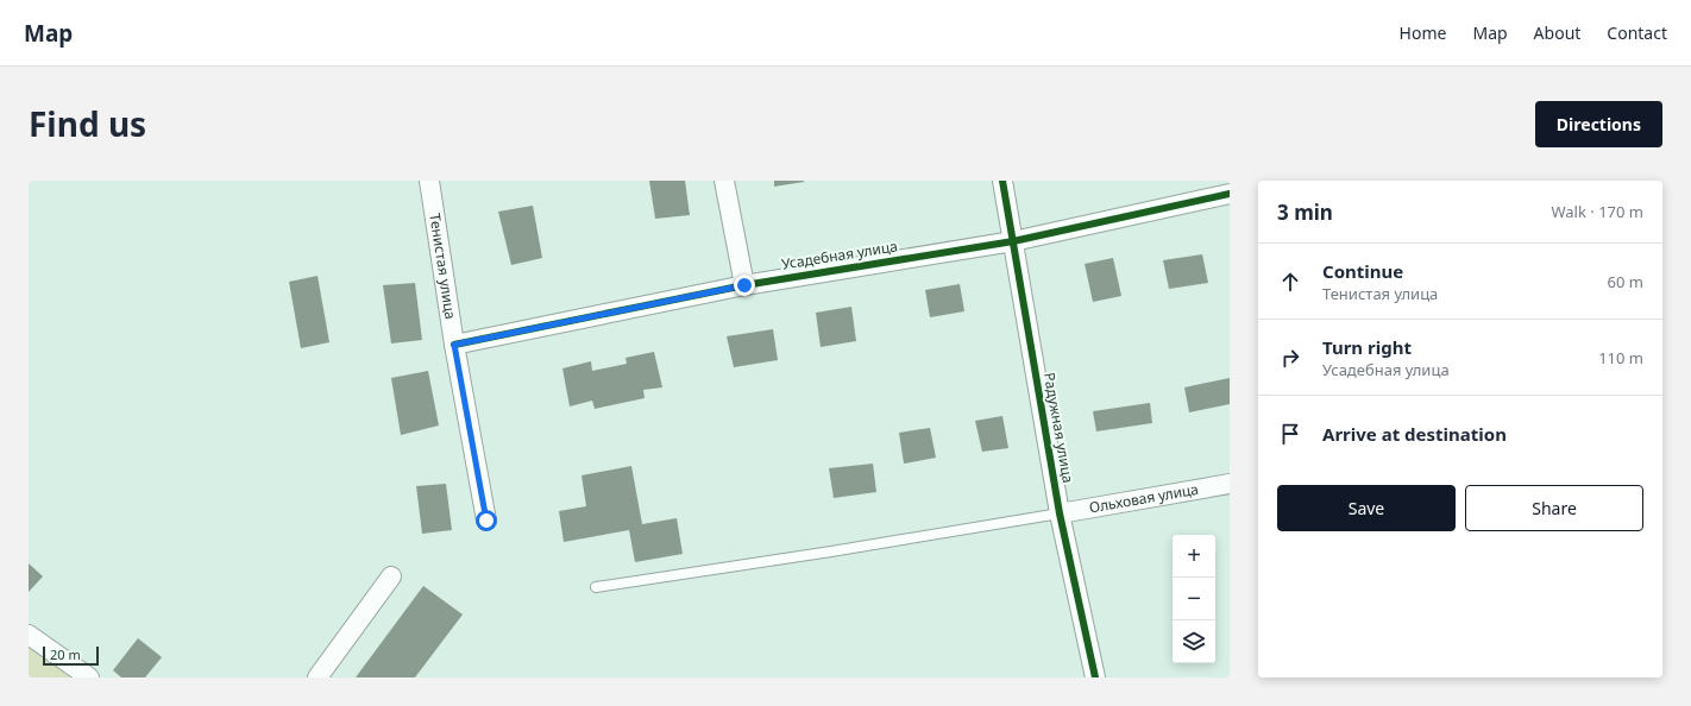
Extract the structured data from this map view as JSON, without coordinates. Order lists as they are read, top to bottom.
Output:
{
  "streets": {
    "street": [
      "Усадебная улица",
      "Тенистая улица",
      "Радужная улица",
      "Ольховая улица"
    ]
  },
  "crossings": [
    ["Усадебная улица", "Тенистая улица"],
    ["Усадебная улица", "Радужная улица"],
    ["Радужная улица", "Ольховая улица"]
  ],
  "scale_bar": "20 m",
  "page": {
    "header": "Map",
    "nav": [
      "Home",
      "Map",
      "About",
      "Contact"
    ],
    "title": "Find us",
    "buttons": [
      "Directions",
      ["Save", "Share"]
    ],
    "heading": ["3 min", "Walk · 170 m"],
    "list": [
      ["Continue", "Тенистая улица", "60 m"],
      ["Turn right", "Усадебная улица", "110 m"],
      "Arrive at destination"
    ],
    "map_buttons": ["+", "−"],
    "scale": "20 m"
  }
}
